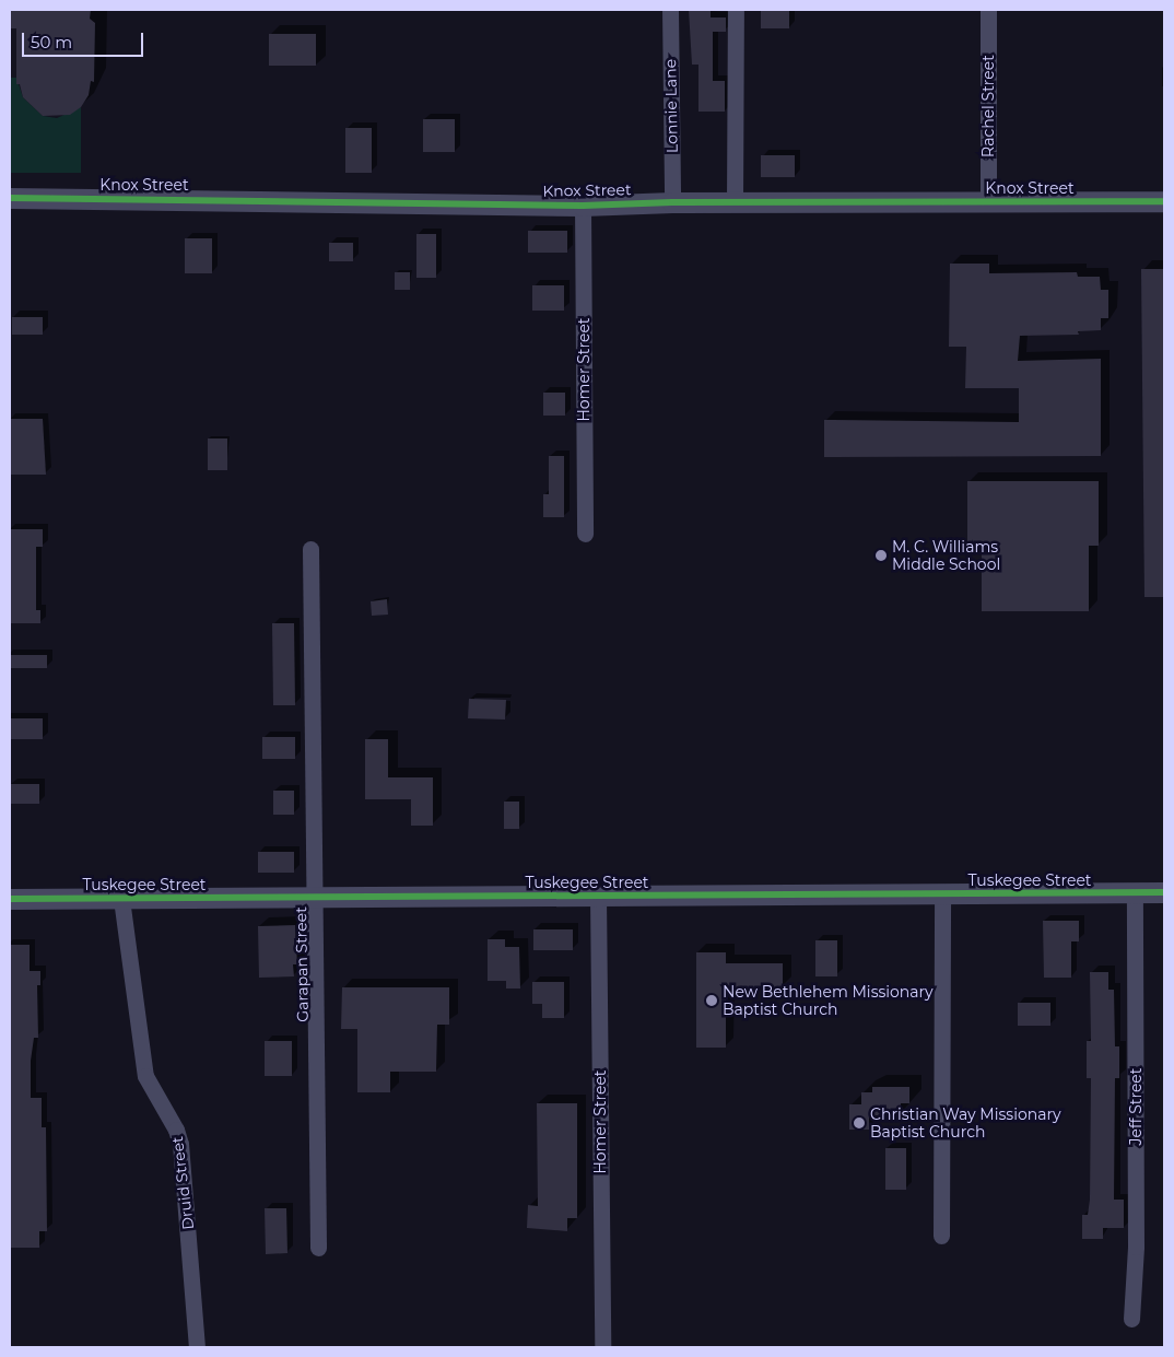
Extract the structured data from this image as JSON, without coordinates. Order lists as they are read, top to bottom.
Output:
{
  "streets": {
    "street": [
      "Lonnie Lane",
      "Rachel Street",
      "Knox Street",
      "Homer Street",
      "Tuskegee Street",
      "Garapan Street",
      "Jeff Street",
      "Druid Street"
    ]
  },
  "crossings": [
    ["Lonnie Lane", "Knox Street"],
    ["Rachel Street", "Knox Street"],
    ["Knox Street", "Homer Street"],
    ["Homer Street", "Tuskegee Street"],
    ["Tuskegee Street", "Garapan Street"],
    ["Tuskegee Street", "Jeff Street"],
    ["Tuskegee Street", "Druid Street"]
  ],
  "places": ["M. C. Williams Middle School", "New Bethlehem Missionary Baptist Church", "Christian Way Missionary Baptist Church"],
  "scale_bar": "50 m"
}
